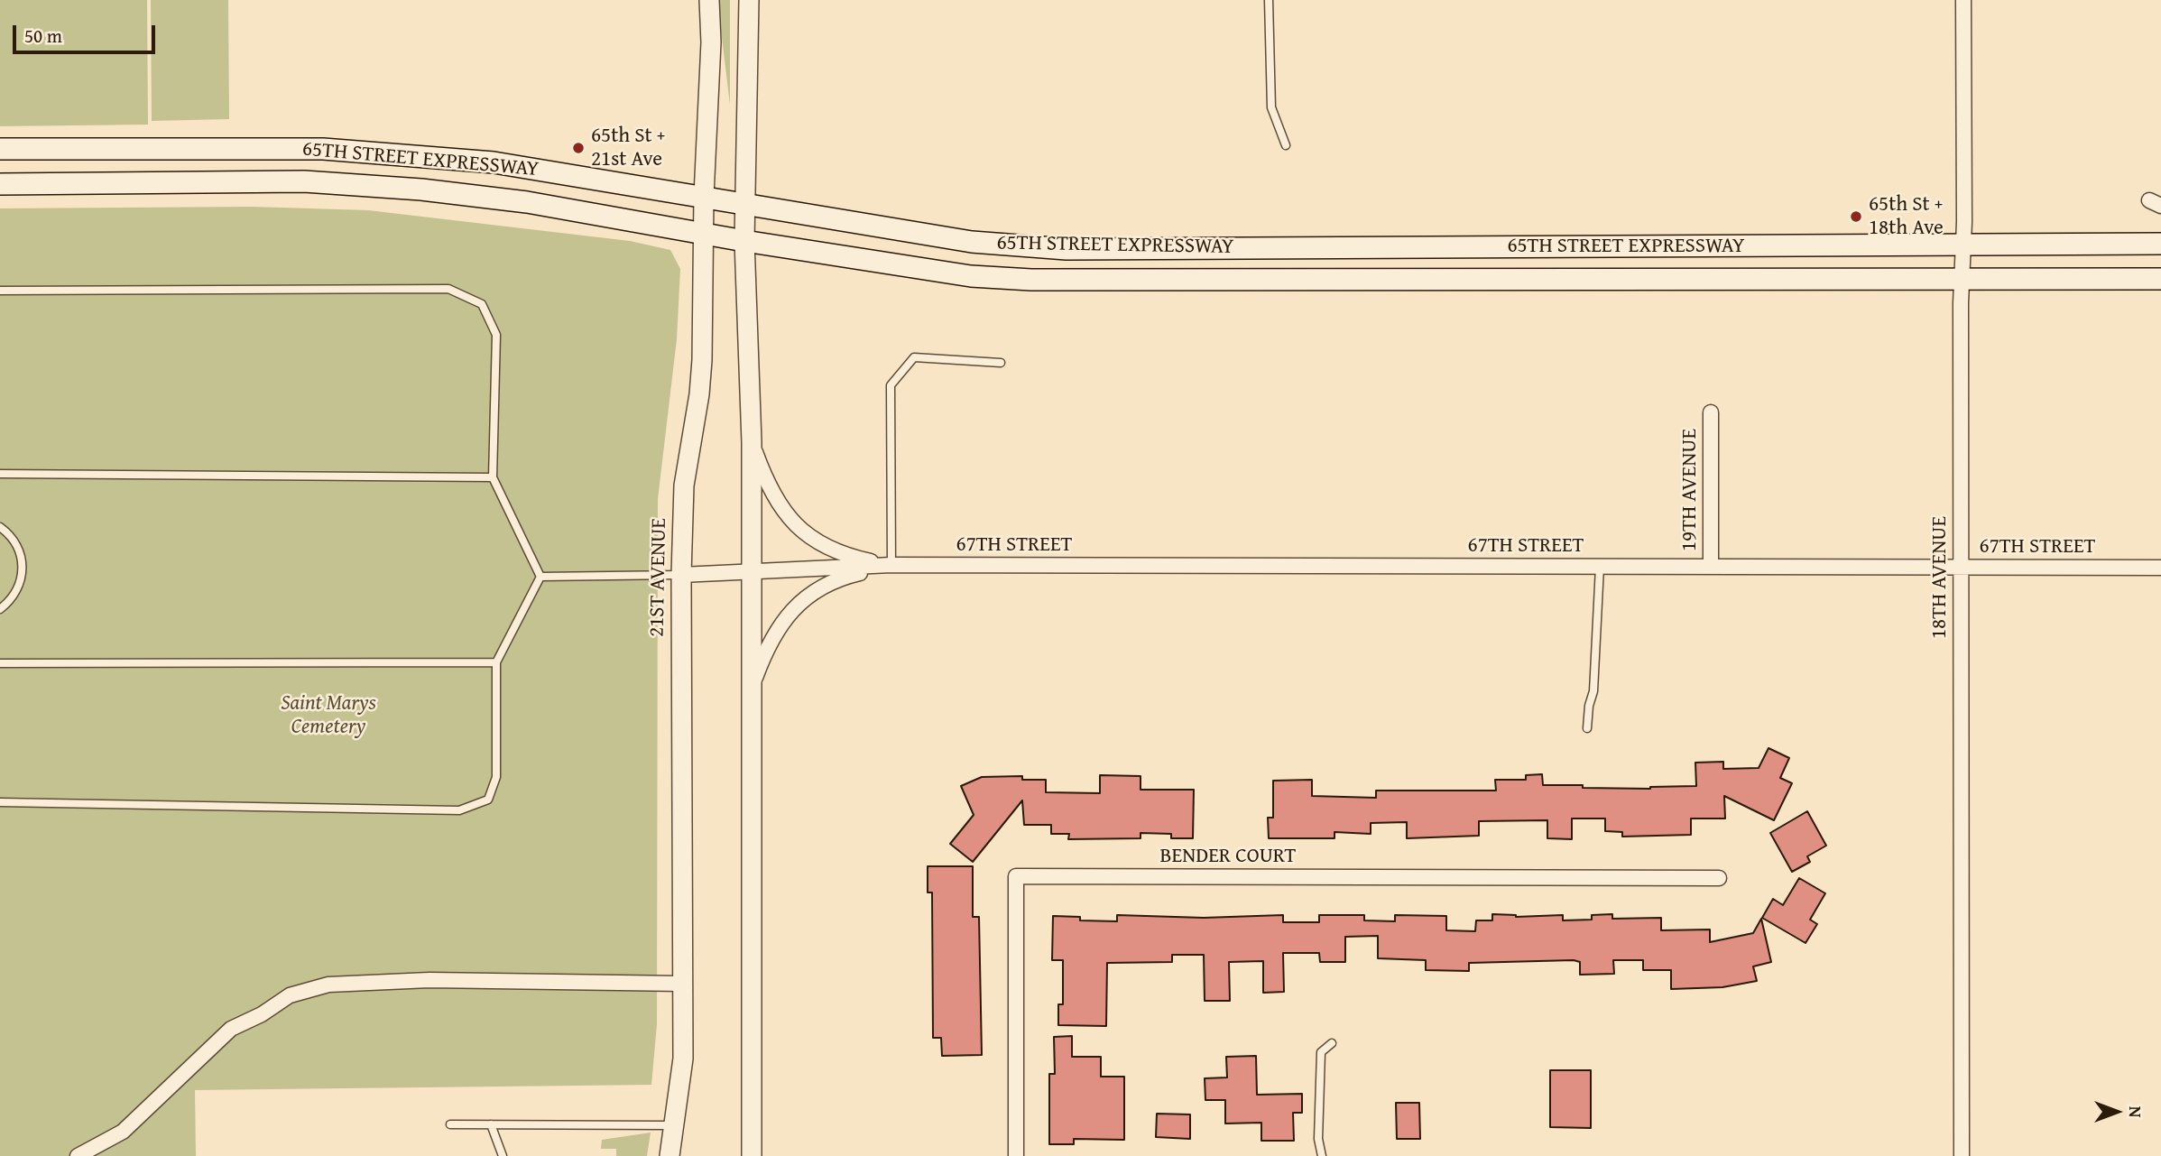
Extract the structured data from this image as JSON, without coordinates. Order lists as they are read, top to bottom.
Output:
{
  "streets": {
    "main road": ["65TH STREET EXPRESSWAY"],
    "street": [
      "19TH AVENUE",
      "67TH STREET",
      "21ST AVENUE",
      "18TH AVENUE",
      "BENDER COURT"
    ]
  },
  "crossings": [
    ["65TH STREET EXPRESSWAY", "21ST AVENUE"],
    ["65TH STREET EXPRESSWAY", "18TH AVENUE"],
    ["19TH AVENUE", "67TH STREET"],
    ["67TH STREET", "21ST AVENUE"],
    ["67TH STREET", "18TH AVENUE"]
  ],
  "parks": ["Saint Marys Cemetery"],
  "places": ["65th St + 21st Ave", "65th St + 18th Ave"],
  "scale_bar": "50 m",
  "north": "right"
}
